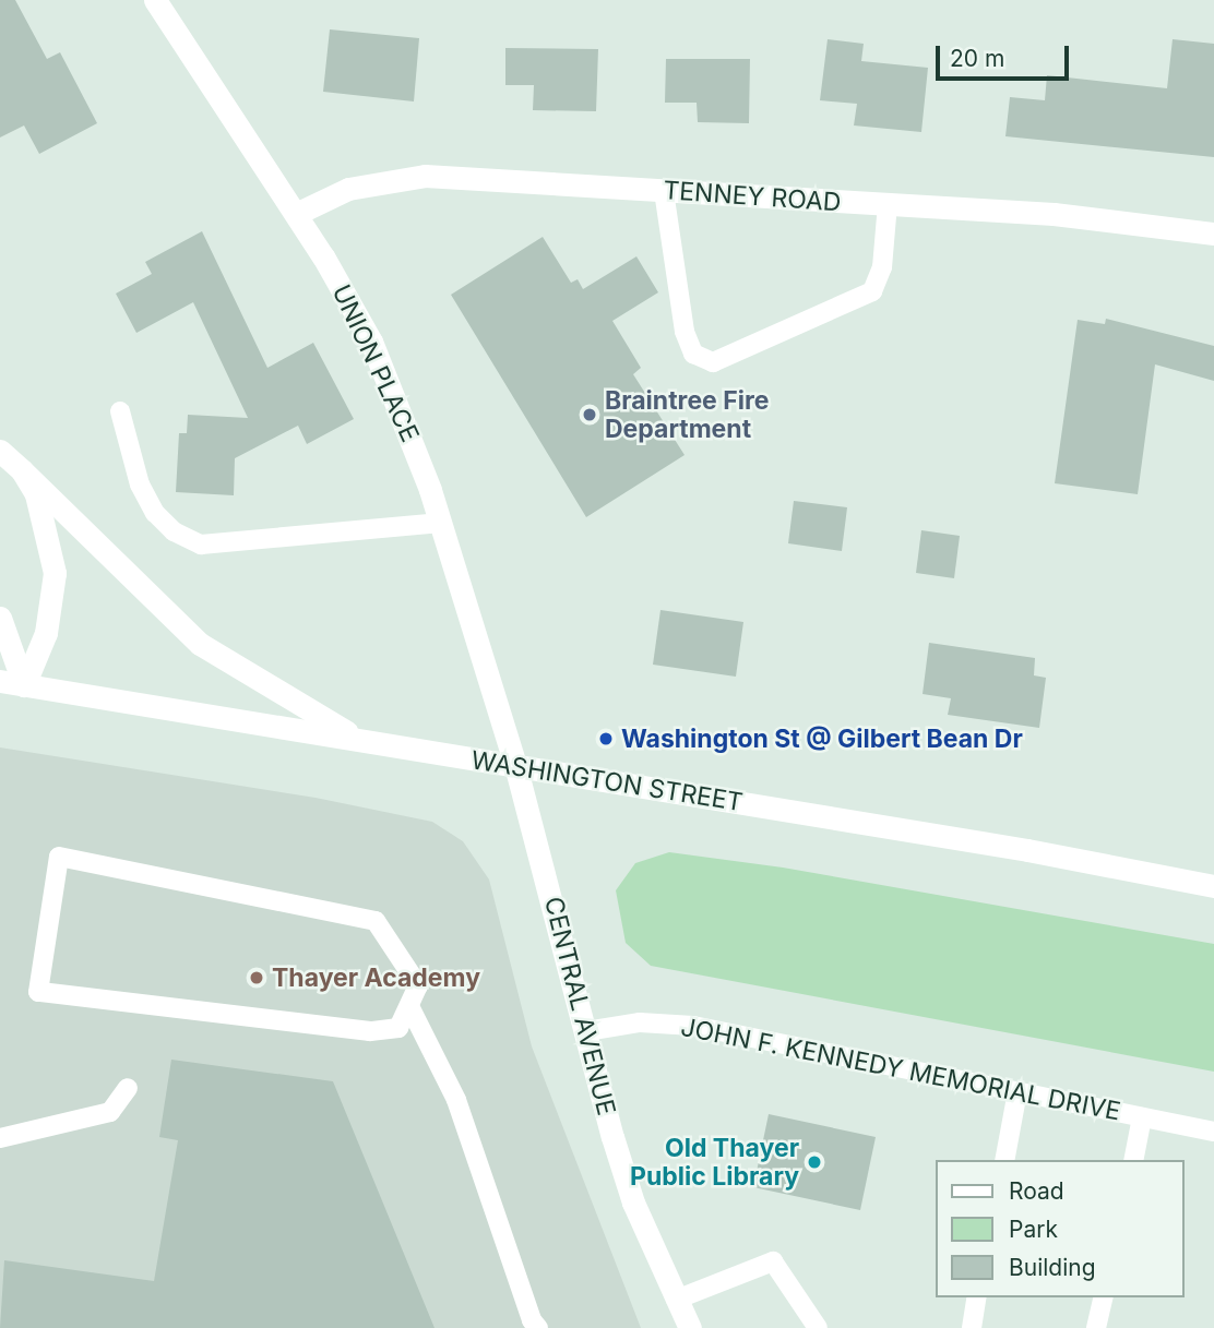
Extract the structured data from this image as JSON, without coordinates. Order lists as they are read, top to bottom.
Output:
{
  "streets": {
    "main road": [
      "TENNEY ROAD",
      "UNION PLACE",
      "WASHINGTON STREET",
      "CENTRAL AVENUE"
    ],
    "lane": ["JOHN F. KENNEDY MEMORIAL DRIVE"]
  },
  "crossings": [
    ["TENNEY ROAD", "UNION PLACE"],
    ["UNION PLACE", "WASHINGTON STREET"],
    ["UNION PLACE", "CENTRAL AVENUE"],
    ["WASHINGTON STREET", "CENTRAL AVENUE"],
    ["CENTRAL AVENUE", "JOHN F. KENNEDY MEMORIAL DRIVE"]
  ],
  "places": [
    "Braintree Fire Department",
    "Washington St @ Gilbert Bean Dr",
    "Thayer Academy",
    "Old Thayer Public Library"
  ],
  "legend": ["Road", "Park", "Building"],
  "scale_bar": "20 m"
}
